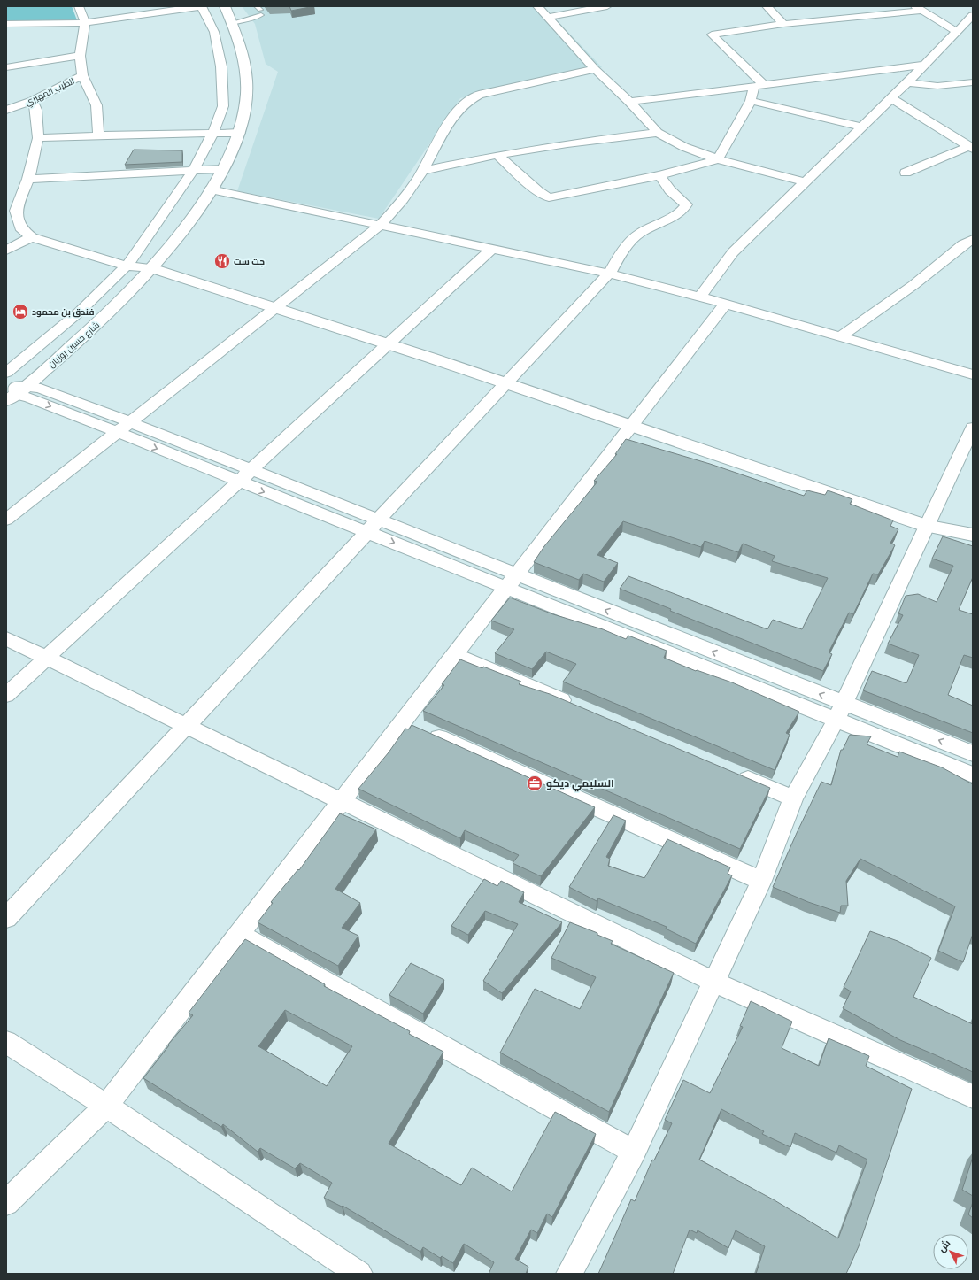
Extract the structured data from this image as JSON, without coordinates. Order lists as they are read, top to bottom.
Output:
{
  "streets": {
    "main road": ["شارع حسين بوزيان"],
    "street": ["الطيب المهيري"]
  },
  "places": {
    "restaurant": ["جت ست"],
    "hotel": ["فندق بن محمود"],
    "office": ["السليمي ديكو"]
  },
  "north": "top left"
}
